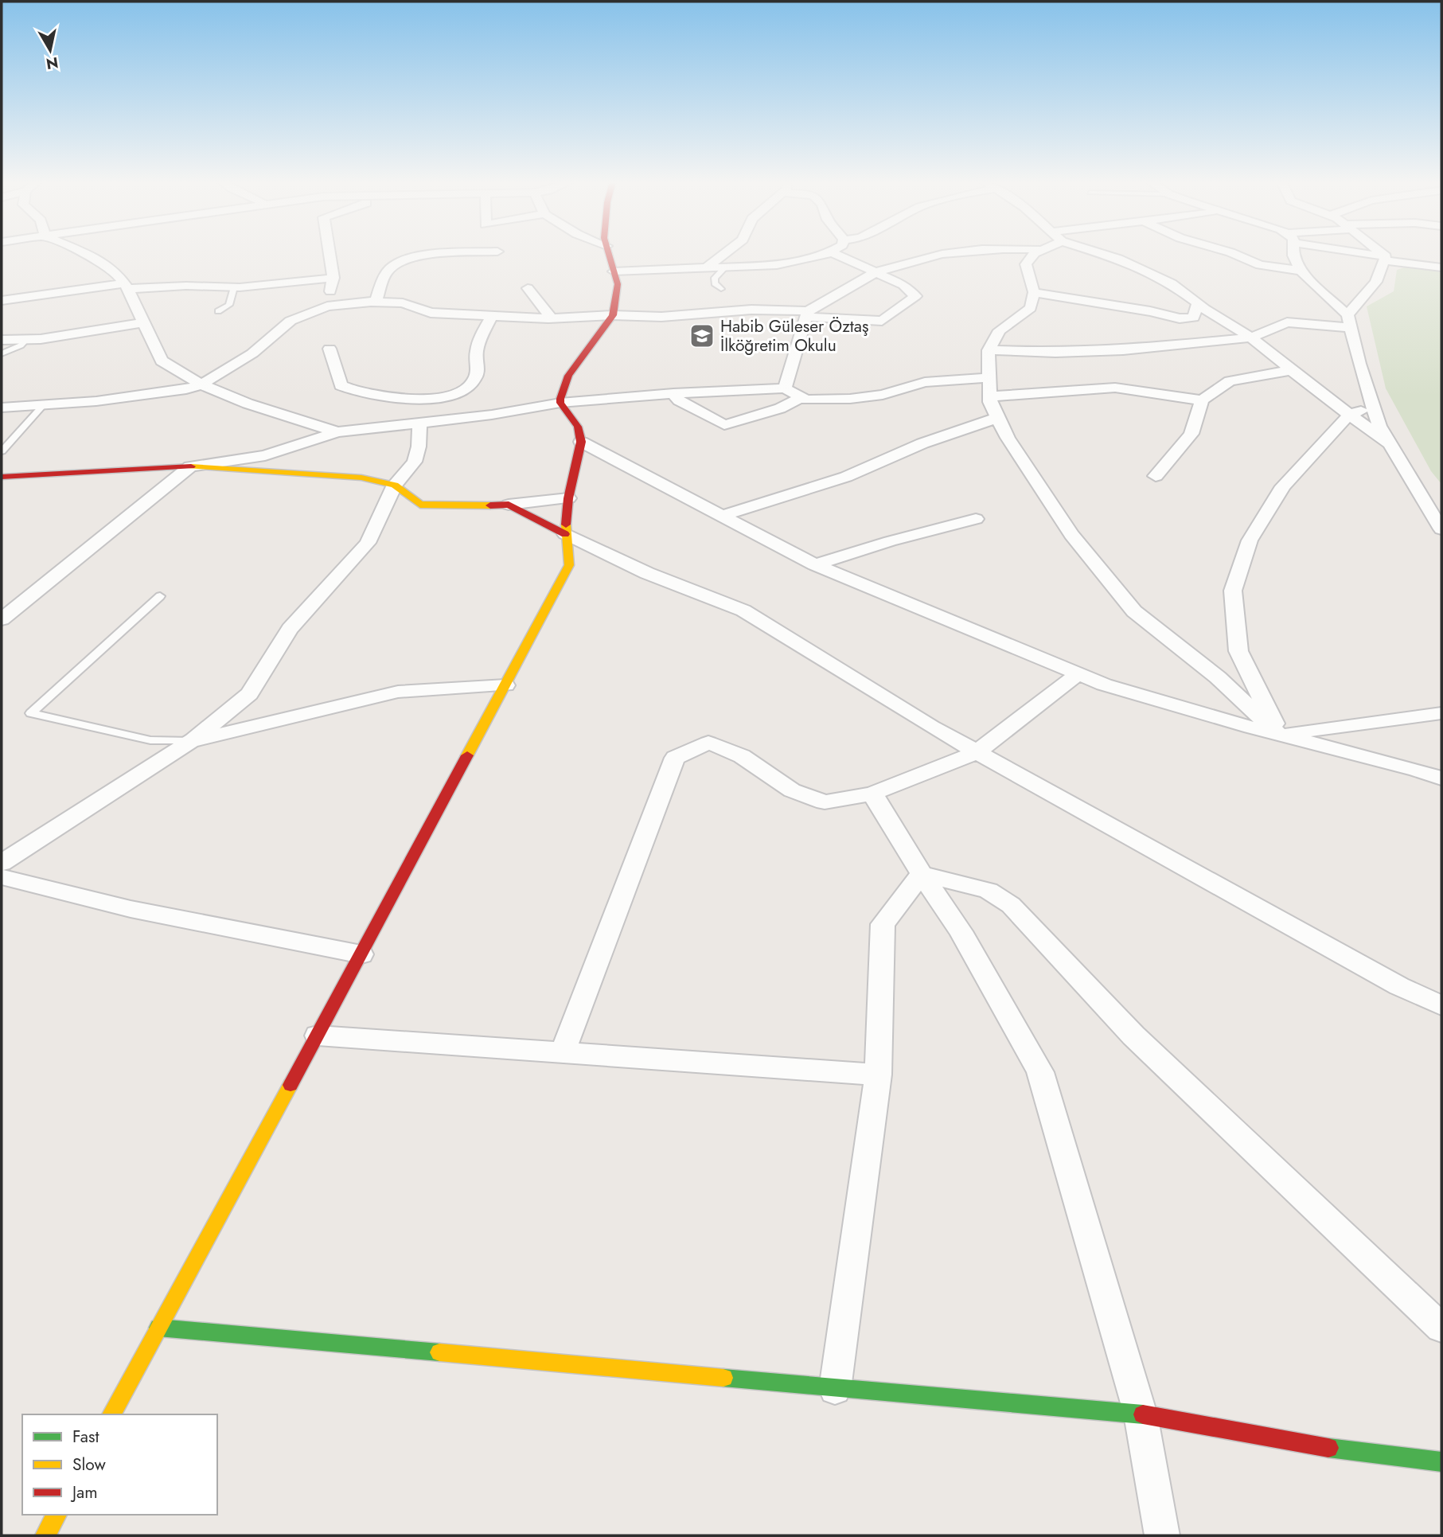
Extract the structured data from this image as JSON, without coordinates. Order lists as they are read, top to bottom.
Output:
{
  "places": {
    "school or university": ["Habib Güleser Öztaş İlköğretim Okulu"]
  },
  "legend": ["Fast", "Slow", "Jam"],
  "north": "bottom"
}
